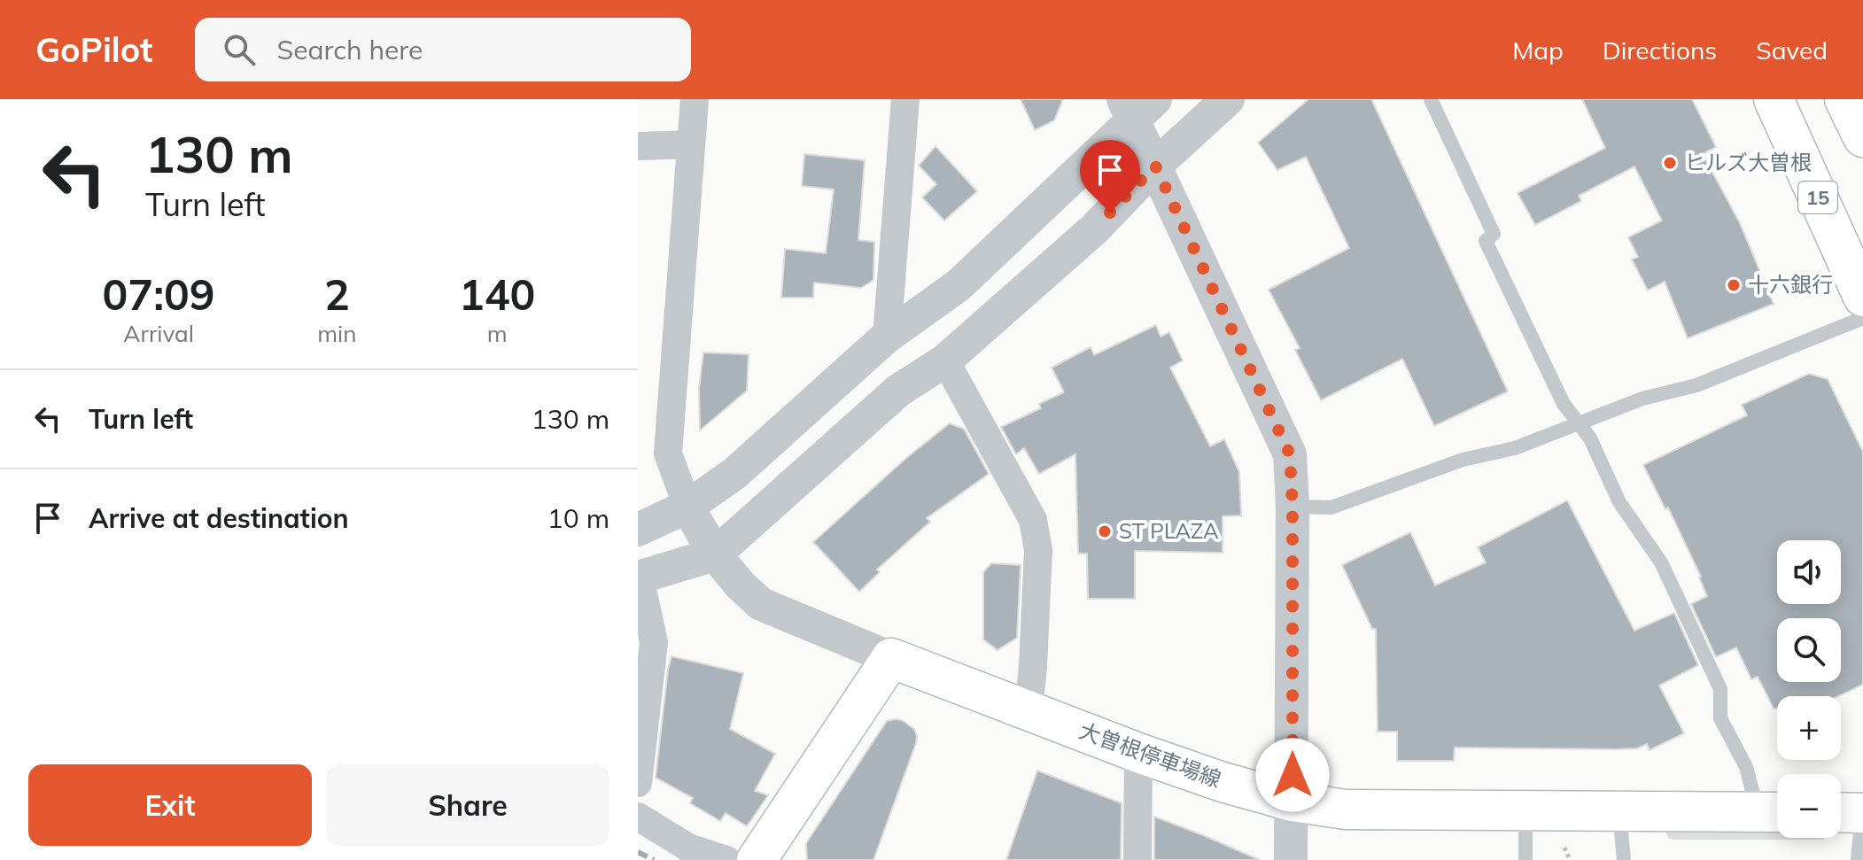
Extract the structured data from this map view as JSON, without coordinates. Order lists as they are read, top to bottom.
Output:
{
  "streets": {
    "main road": ["15", "大曽根停車場線"]
  },
  "places": ["ヒルズ大曽根", "十六銀行", "ST PLAZA"],
  "page": {
    "header": "GoPilot",
    "search": "Search here",
    "nav": ["Map", "Directions", "Saved"],
    "turn": ["130 m", "Turn left"],
    "eta": [
      "07:09",
      "Arrival",
      "2",
      "min",
      "140",
      "m"
    ],
    "list": [
      {
        "name": "Turn left",
        "value": "130 m"
      },
      {
        "name": "Arrive at destination",
        "value": "10 m"
      }
    ],
    "map_buttons": ["+", "−"],
    "buttons": ["Exit", "Share"]
  }
}
